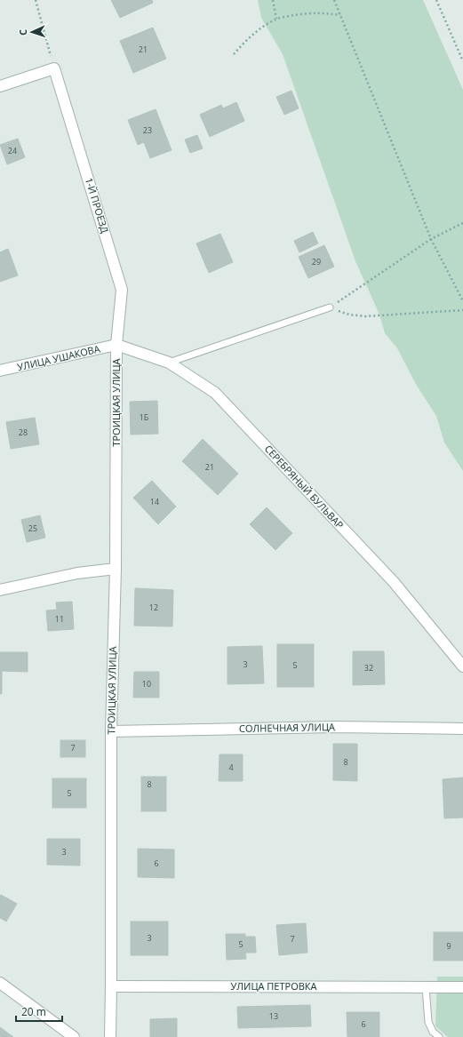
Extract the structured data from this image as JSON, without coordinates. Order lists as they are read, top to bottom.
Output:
{
  "streets": {
    "street": [
      "1-Й ПРОЕЗД",
      "УЛИЦА УШАКОВА",
      "ТРОИЦКАЯ УЛИЦА",
      "СЕРЕБРЯНЫЙ БУЛЬВАР",
      "СОЛНЕЧНАЯ УЛИЦА",
      "УЛИЦА ПЕТРОВКА"
    ]
  },
  "crossings": [
    ["1-Й ПРОЕЗД", "УЛИЦА УШАКОВА"],
    ["1-Й ПРОЕЗД", "ТРОИЦКАЯ УЛИЦА"],
    ["1-Й ПРОЕЗД", "СЕРЕБРЯНЫЙ БУЛЬВАР"],
    ["УЛИЦА УШАКОВА", "ТРОИЦКАЯ УЛИЦА"],
    ["УЛИЦА УШАКОВА", "СЕРЕБРЯНЫЙ БУЛЬВАР"],
    ["ТРОИЦКАЯ УЛИЦА", "СЕРЕБРЯНЫЙ БУЛЬВАР"],
    ["ТРОИЦКАЯ УЛИЦА", "СОЛНЕЧНАЯ УЛИЦА"],
    ["ТРОИЦКАЯ УЛИЦА", "УЛИЦА ПЕТРОВКА"]
  ],
  "house_numbers": [
    "21",
    "23",
    "24",
    "29",
    "1Б",
    "28",
    "21",
    "14",
    "25",
    "12",
    "11",
    "3",
    "5",
    "32",
    "10",
    "7",
    "8",
    "4",
    "8",
    "5",
    "3",
    "6",
    "3",
    "7",
    "5",
    "9",
    "13",
    "6"
  ],
  "scale_bar": "20 m",
  "north": "left"
}
